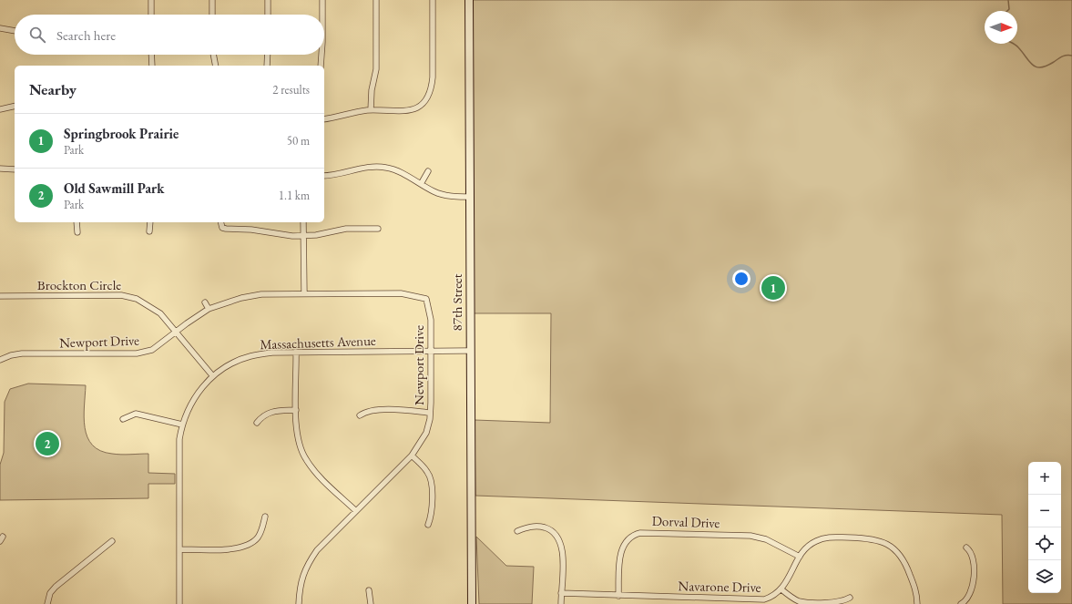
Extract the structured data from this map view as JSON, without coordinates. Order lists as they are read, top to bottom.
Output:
{
  "streets": {
    "street": [
      "Brockton Circle",
      "87th Street",
      "Newport Drive",
      "Massachusetts Avenue",
      "Dorval Drive",
      "Navarone Drive"
    ]
  },
  "crossings": [
    ["Brockton Circle", "Newport Drive"],
    ["Brockton Circle", "Massachusetts Avenue"],
    ["87th Street", "Massachusetts Avenue"],
    ["Newport Drive", "Massachusetts Avenue"],
    ["Dorval Drive", "Navarone Drive"]
  ],
  "north": "right",
  "page": {
    "search": "Search here",
    "heading": ["Nearby", "2 results"],
    "list": [
      {
        "mark": "1",
        "name": "Springbrook Prairie",
        "note": "Park",
        "value": "50 m"
      },
      {
        "mark": "2",
        "name": "Old Sawmill Park",
        "note": "Park",
        "value": "1.1 km"
      }
    ],
    "pins": ["1", "2"],
    "map_buttons": ["+", "−"]
  }
}
